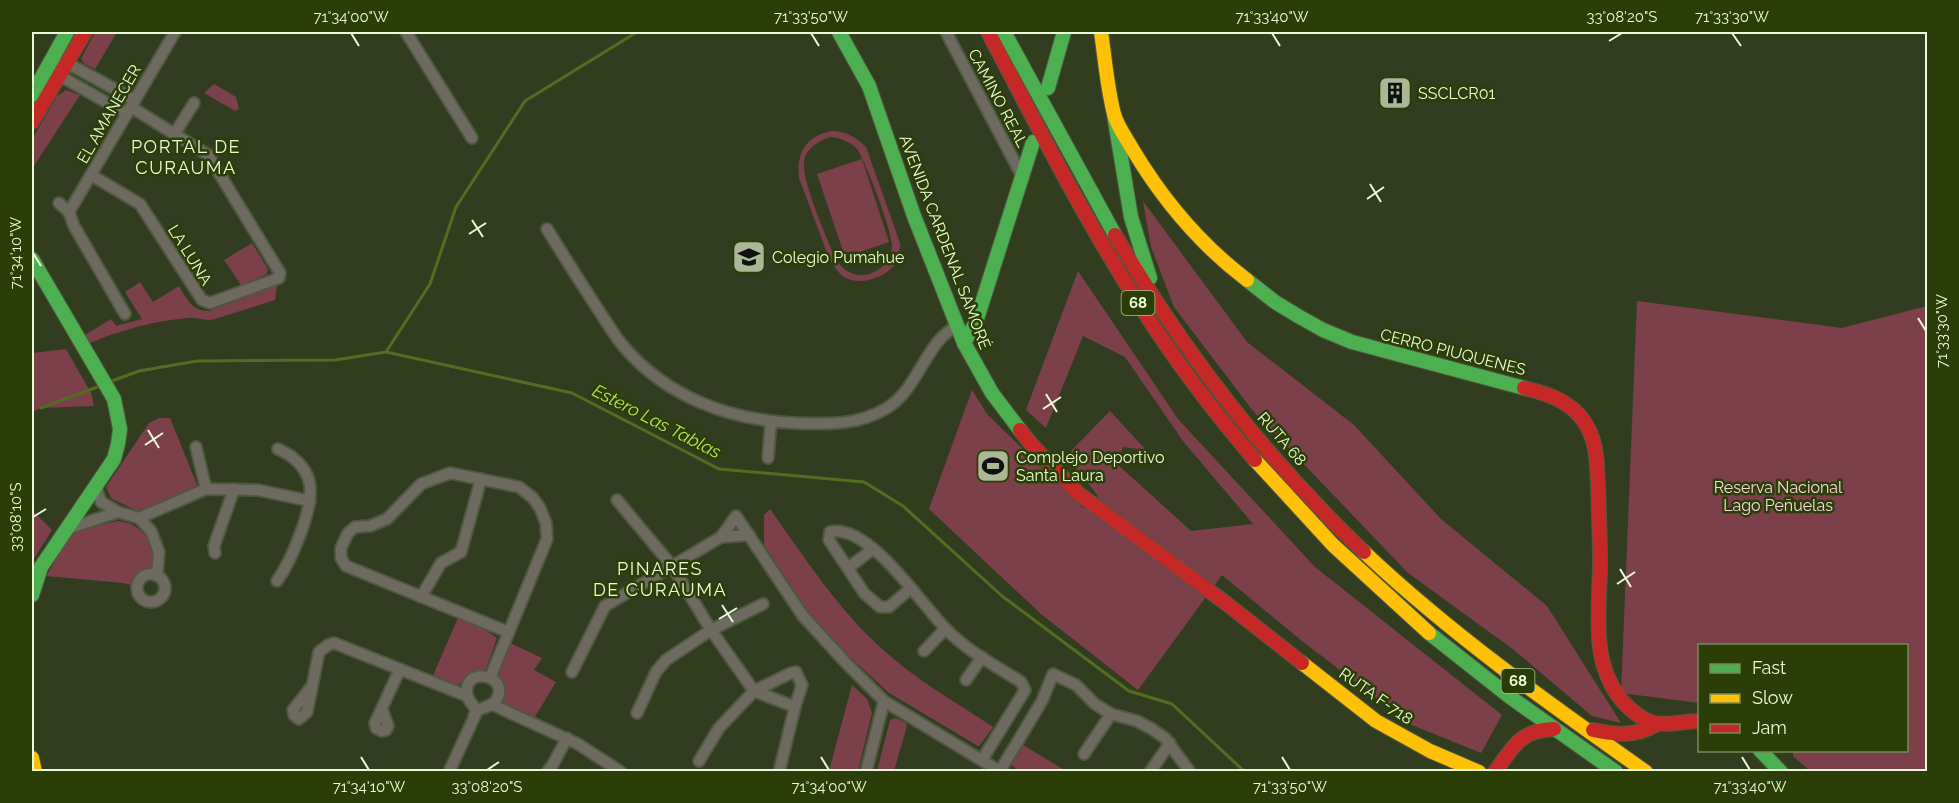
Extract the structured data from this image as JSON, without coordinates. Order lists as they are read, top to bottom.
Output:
{
  "streets": {
    "main road": [
      "AVENIDA CARDENAL SAMORÉ",
      "68",
      "CERRO PIUQUENES",
      "RUTA 68",
      "RUTA F-718"
    ],
    "street": ["CAMINO REAL", "EL AMANECER", "LA LUNA"]
  },
  "crossings": [
    ["EL AMANECER", "LA LUNA"],
    ["AVENIDA CARDENAL SAMORÉ", "RUTA F-718"]
  ],
  "districts": ["PORTAL DE CURAUMA", "PINARES DE CURAUMA"],
  "water": ["Estero Las Tablas"],
  "parks": ["Reserva Nacional Lago Peñuelas"],
  "places": {
    "building": ["SSCLCR01"],
    "school or university": ["Colegio Pumahue"],
    "sports": ["Complejo Deportivo Santa Laura"]
  },
  "legend": ["Fast", "Slow", "Jam"],
  "coordinates": [
    "71°34'00\"W",
    "71°33'50\"W",
    "71°33'40\"W",
    "33°08'20\"S",
    "71°33'30\"W",
    "71°34'10\"W",
    "33°08'10\"S"
  ]
}
